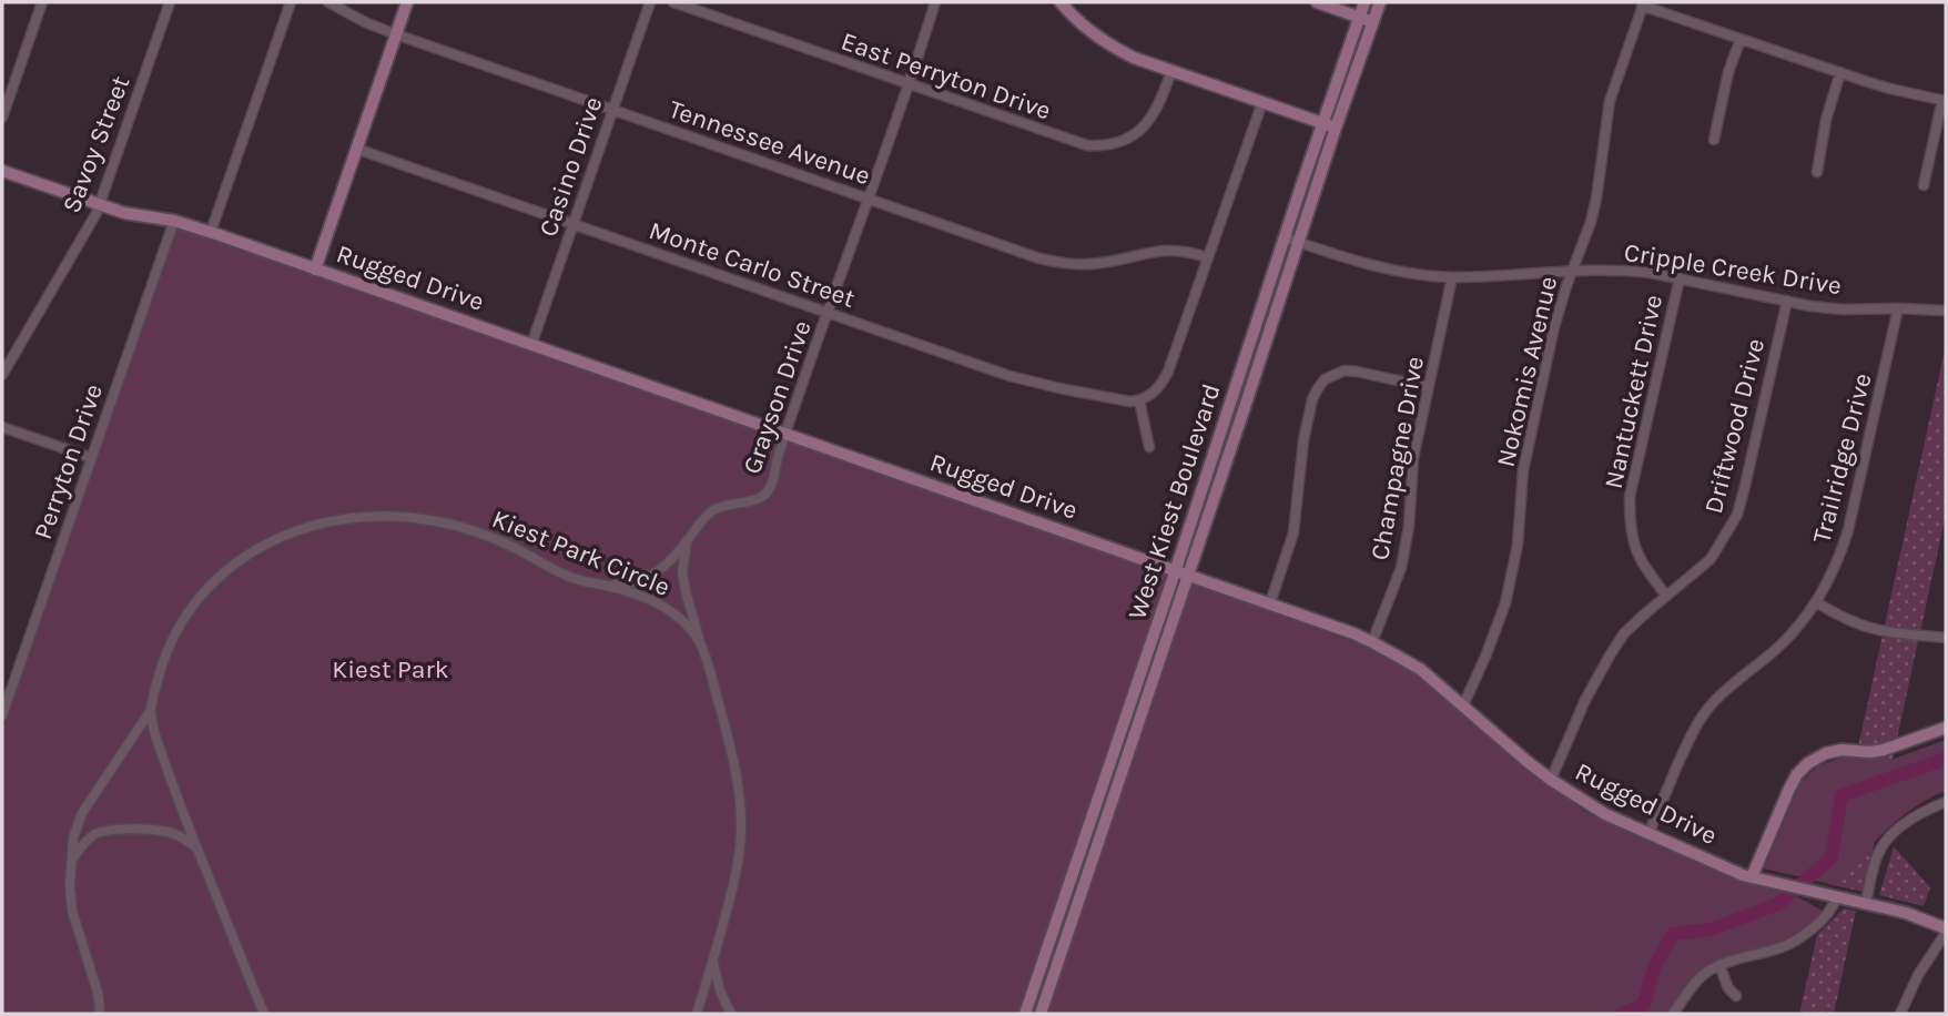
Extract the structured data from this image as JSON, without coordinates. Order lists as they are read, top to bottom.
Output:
{
  "streets": {
    "street": [
      "East Perryton Drive",
      "Tennessee Avenue",
      "Savoy Street",
      "Casino Drive",
      "Monte Carlo Street",
      "Cripple Creek Drive",
      "Rugged Drive",
      "Nokomis Avenue",
      "Nantuckett Drive",
      "Grayson Drive",
      "Driftwood Drive",
      "Champagne Drive",
      "Trailridge Drive",
      "Perryton Drive",
      "West Kiest Boulevard",
      "Kiest Park Circle"
    ]
  },
  "crossings": [
    ["East Perryton Drive", "Grayson Drive"],
    ["Tennessee Avenue", "Casino Drive"],
    ["Tennessee Avenue", "Grayson Drive"],
    ["Savoy Street", "Rugged Drive"],
    ["Casino Drive", "Monte Carlo Street"],
    ["Casino Drive", "Rugged Drive"],
    ["Monte Carlo Street", "Grayson Drive"],
    ["Cripple Creek Drive", "Nokomis Avenue"],
    ["Cripple Creek Drive", "Nantuckett Drive"],
    ["Cripple Creek Drive", "Driftwood Drive"],
    ["Cripple Creek Drive", "Champagne Drive"],
    ["Cripple Creek Drive", "Trailridge Drive"],
    ["Cripple Creek Drive", "West Kiest Boulevard"],
    ["Rugged Drive", "Nokomis Avenue"],
    ["Rugged Drive", "Grayson Drive"],
    ["Rugged Drive", "Driftwood Drive"],
    ["Rugged Drive", "Champagne Drive"],
    ["Rugged Drive", "Trailridge Drive"],
    ["Rugged Drive", "Perryton Drive"],
    ["Rugged Drive", "West Kiest Boulevard"],
    ["Nantuckett Drive", "Driftwood Drive"],
    ["Grayson Drive", "Kiest Park Circle"]
  ],
  "parks": ["Kiest Park"]
}
